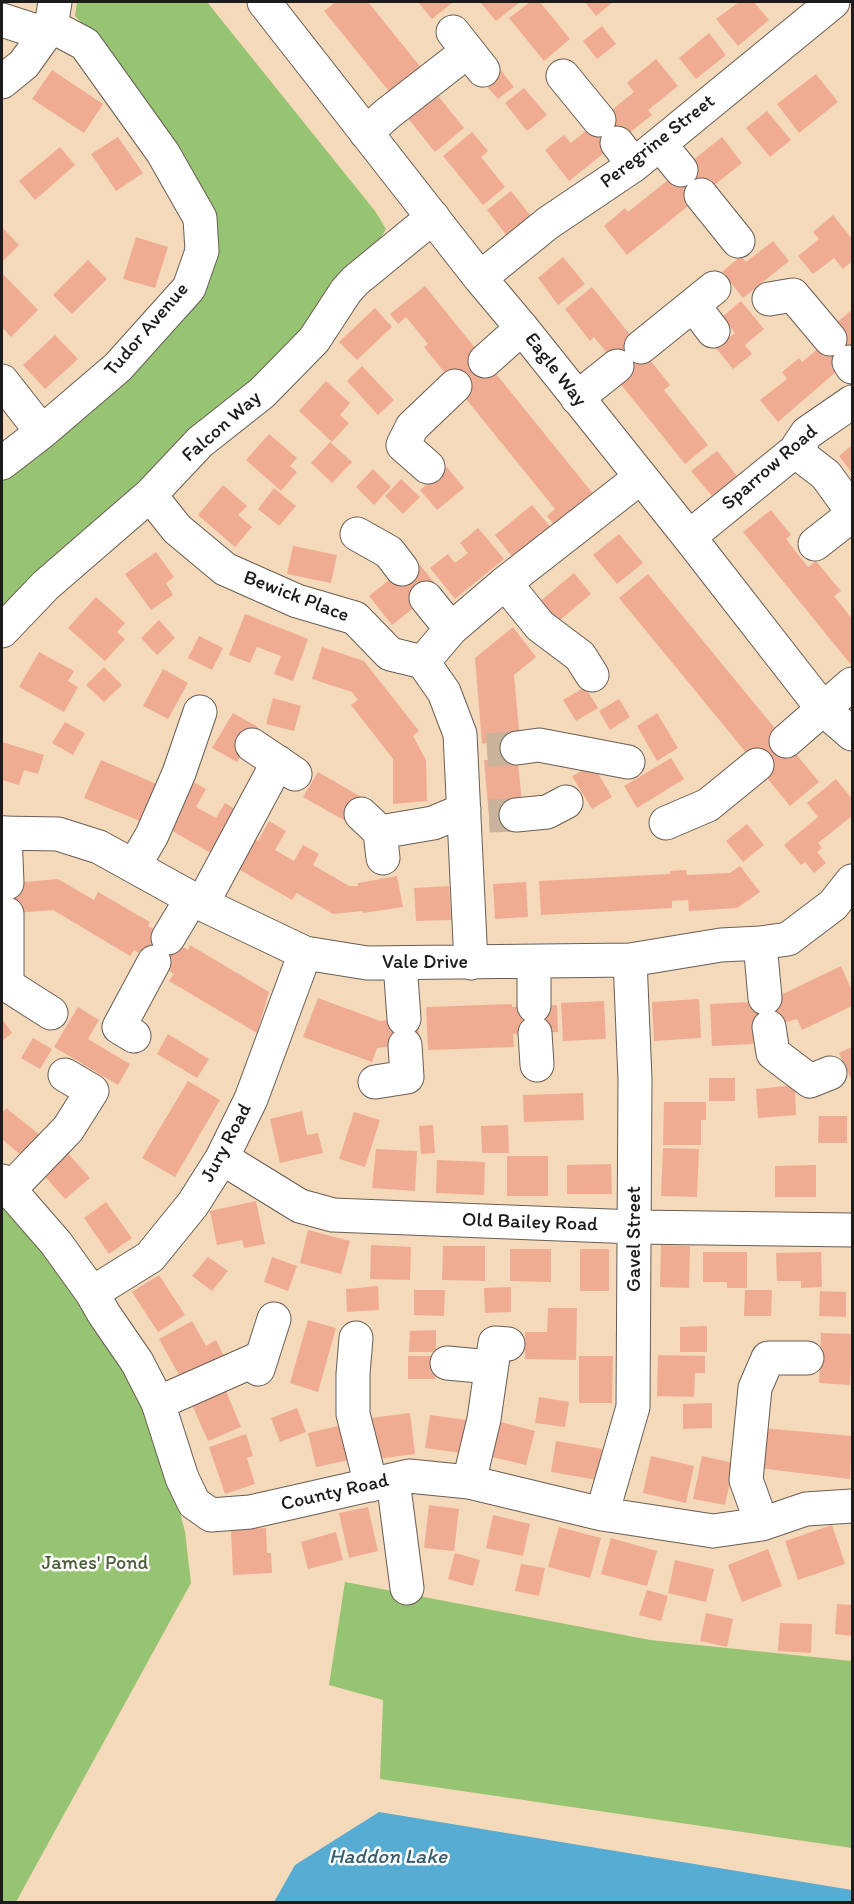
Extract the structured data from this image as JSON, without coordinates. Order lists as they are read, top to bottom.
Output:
{
  "streets": {
    "street": [
      "Peregrine Street",
      "Tudor Avenue",
      "Eagle Way",
      "Falcon Way",
      "Sparrow Road",
      "Bewick Place",
      "Vale Drive",
      "Jury Road",
      "Old Bailey Road",
      "Gavel Street",
      "County Road"
    ]
  },
  "crossings": [
    ["Peregrine Street", "Eagle Way"],
    ["Eagle Way", "Falcon Way"],
    ["Eagle Way", "Sparrow Road"],
    ["Falcon Way", "Bewick Place"],
    ["Vale Drive", "Jury Road"],
    ["Vale Drive", "Gavel Street"],
    ["Jury Road", "Old Bailey Road"],
    ["Jury Road", "County Road"],
    ["Old Bailey Road", "Gavel Street"],
    ["Gavel Street", "County Road"]
  ],
  "water": ["Haddon Lake"],
  "parks": ["James' Pond"]
}
